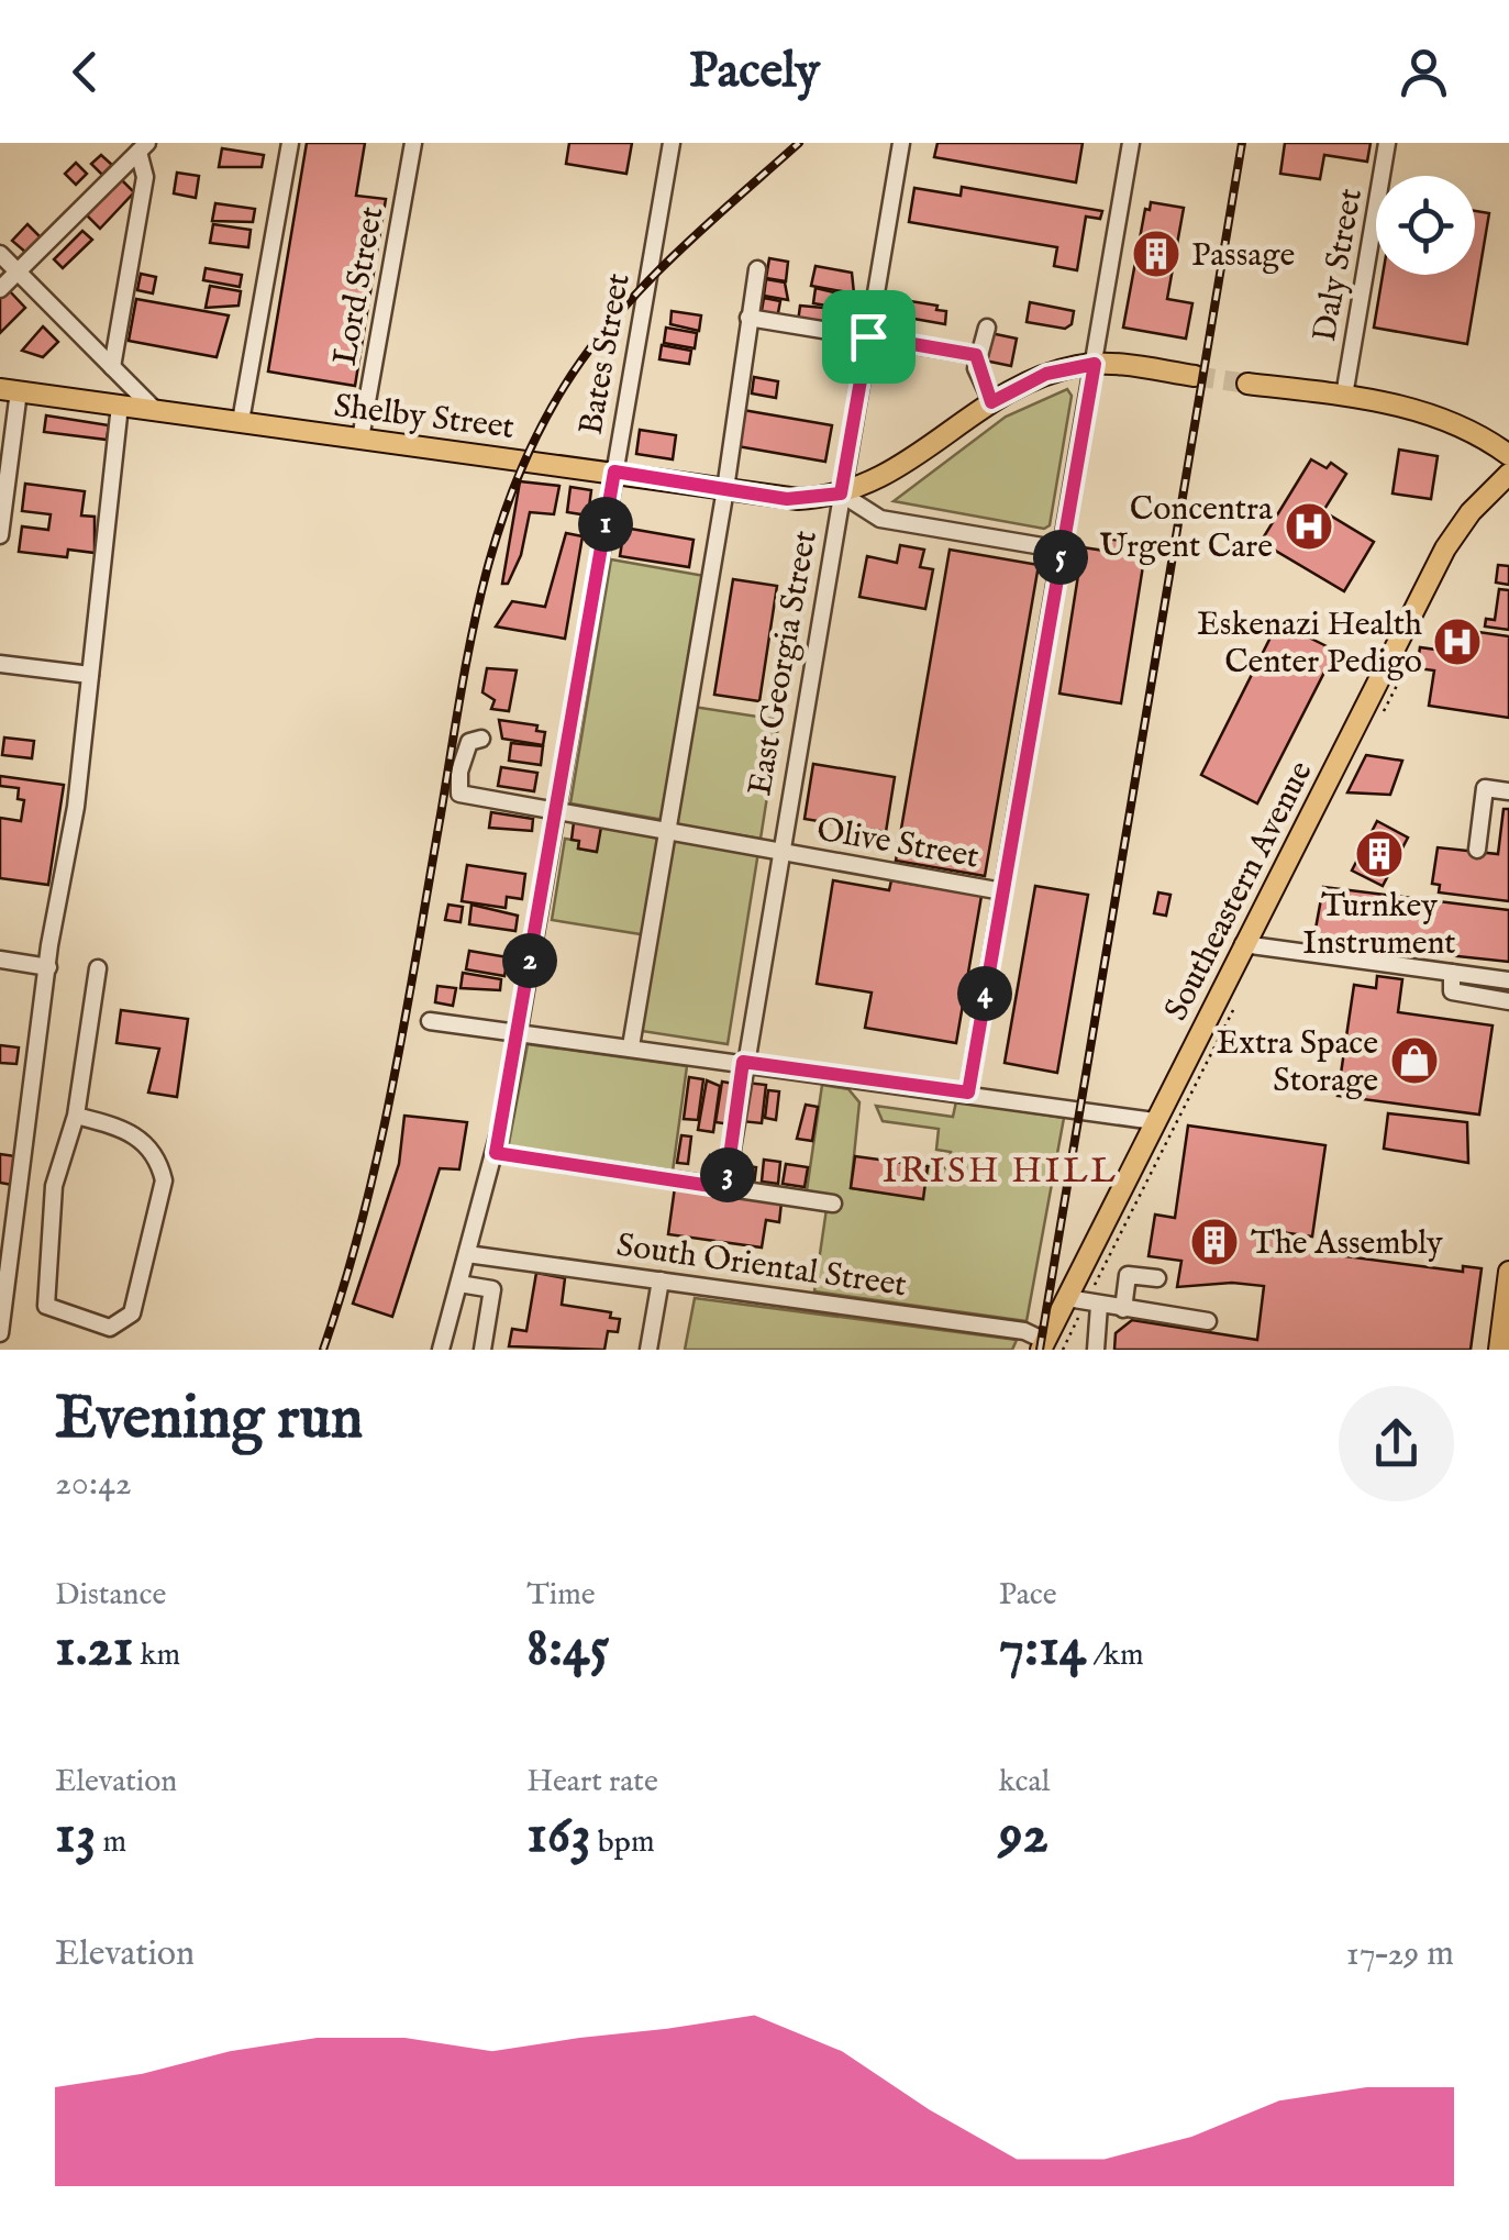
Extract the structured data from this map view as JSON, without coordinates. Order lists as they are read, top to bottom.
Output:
{
  "streets": {
    "main road": ["Shelby Street", "Southeastern Avenue"],
    "street": [
      "Daly Street",
      "Lord Street",
      "Bates Street",
      "East Georgia Street",
      "Olive Street",
      "South Oriental Street"
    ]
  },
  "crossings": [
    ["Lord Street", "Shelby Street"],
    ["Bates Street", "Shelby Street"],
    ["Bates Street", "Olive Street"],
    ["Bates Street", "South Oriental Street"],
    ["Shelby Street", "East Georgia Street"],
    ["East Georgia Street", "Olive Street"],
    ["Southeastern Avenue", "South Oriental Street"]
  ],
  "districts": ["IRISH HILL"],
  "places": {
    "building": ["Passage", "Turnkey Instrument", "The Assembly"],
    "hospital": ["Concentra Urgent Care", "Eskenazi Health Center Pedigo"],
    "shop": ["Extra Space Storage"]
  },
  "page": {
    "header": "Pacely",
    "pins": [
      "1",
      "5",
      "2",
      "4",
      "3"
    ],
    "heading": ["Evening run", "20:42"],
    "stats": [
      ["Distance", "1.21 km"],
      ["Time", "8:45"],
      ["Pace", "7:14 /km"],
      ["Elevation", "13 m"],
      ["Heart rate", "163 bpm"],
      ["kcal", "92"]
    ],
    "chart": ["Elevation", "17–29 m"]
  }
}
